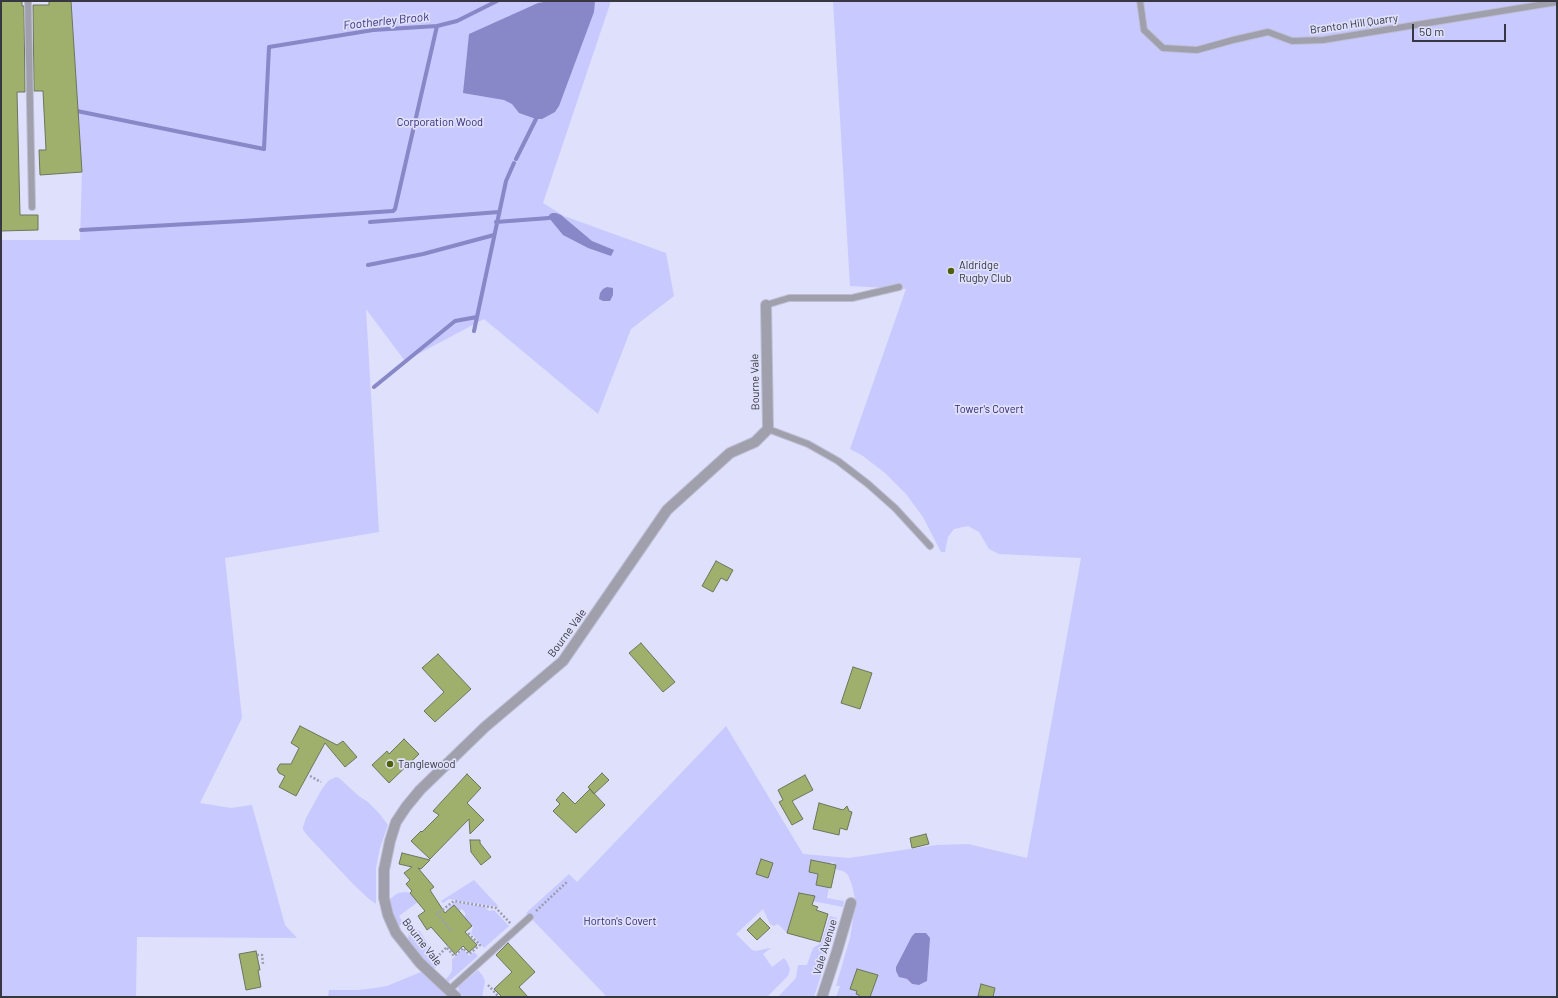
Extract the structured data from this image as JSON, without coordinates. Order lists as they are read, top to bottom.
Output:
{
  "streets": {
    "street": ["Bourne Vale", "Vale Avenue"],
    "lane": ["Branton Hill Quarry"]
  },
  "water": ["Footherley Brook"],
  "parks": ["Corporation Wood", "Tower's Covert", "Horton's Covert"],
  "places": ["Aldridge Rugby Club", "Tanglewood"],
  "scale_bar": "50 m"
}
